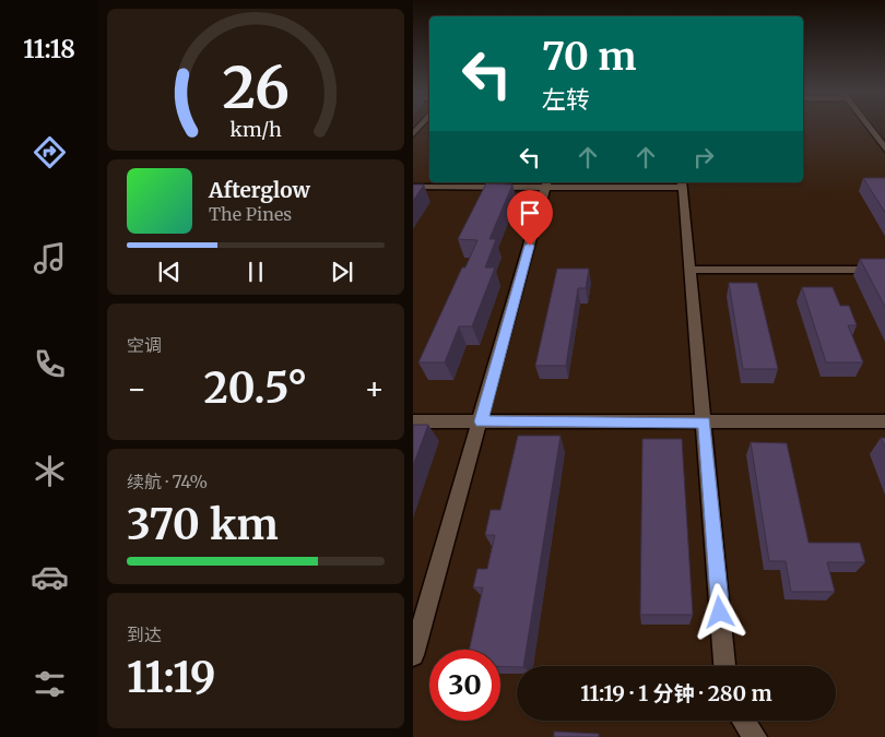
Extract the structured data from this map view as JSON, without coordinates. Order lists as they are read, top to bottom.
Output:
{
  "page": {
    "tabs": "11:18",
    "turn": ["70 m", "左转"],
    "song": ["Afterglow", "The Pines"],
    "tile": [
      "空调",
      ["续航 · 74%", "370 km"],
      ["到达", "11:19"]
    ],
    "heat": ["−", "20.5°", "+"],
    "limit": "30",
    "trip": "11:19 · 1 分钟 · 280 m",
    "gauge": ["26", "km/h"]
  }
}
